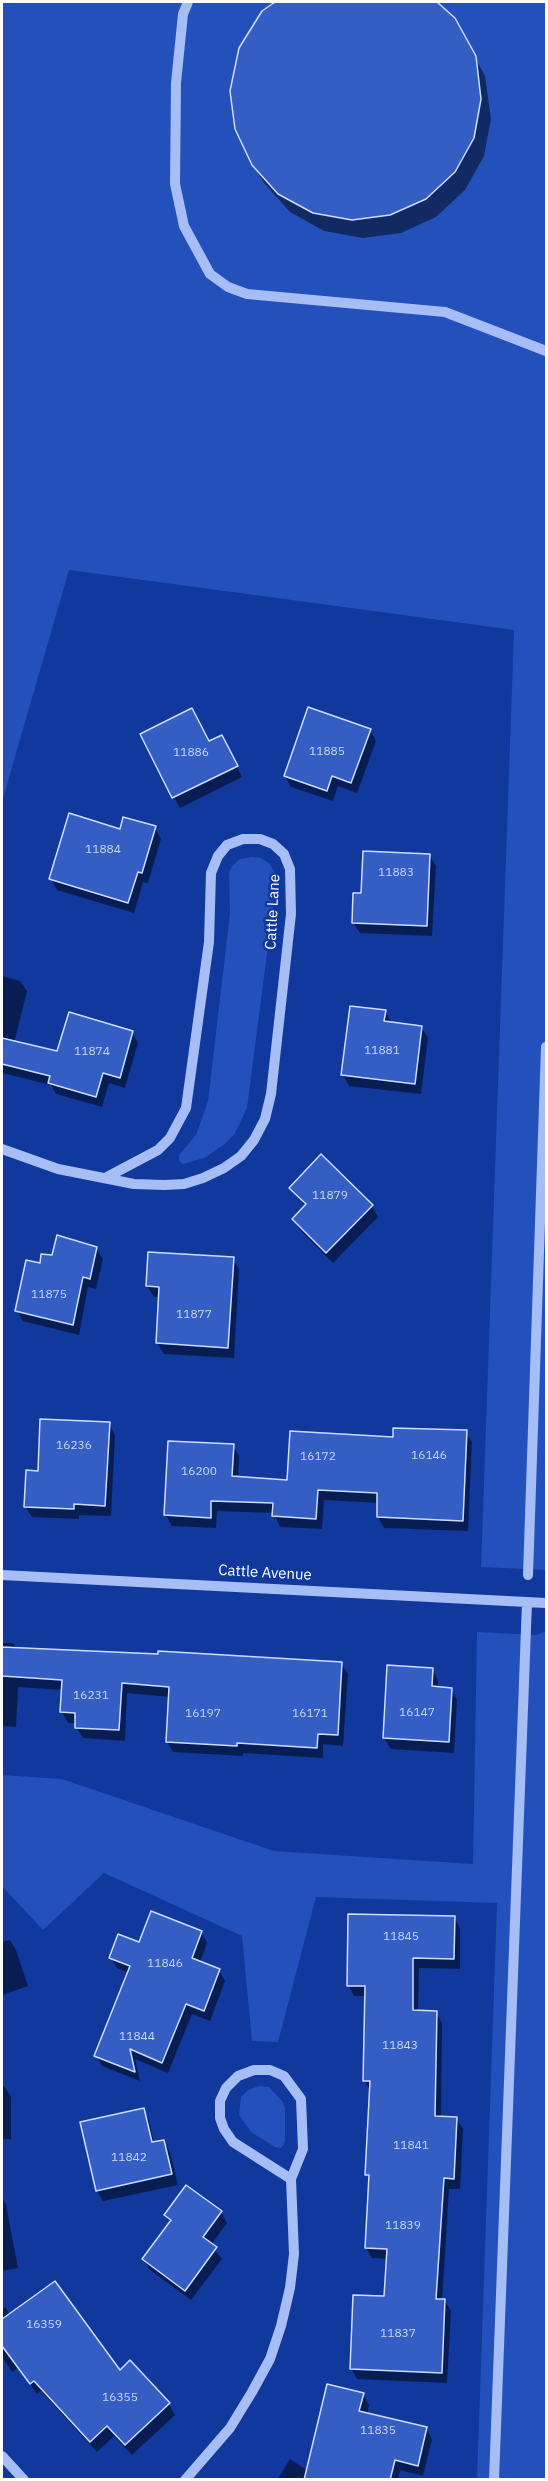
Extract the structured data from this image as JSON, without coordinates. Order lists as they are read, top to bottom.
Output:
{
  "streets": {
    "street": ["Cattle Lane", "Cattle Avenue"]
  },
  "house_numbers": [
    "11885",
    "11886",
    "11884",
    "11883",
    "11881",
    "11874",
    "11879",
    "11875",
    "11877",
    "16236",
    "16146",
    "16172",
    "16200",
    "16231",
    "16147",
    "16197",
    "16171",
    "11845",
    "11846",
    "11844",
    "11843",
    "11841",
    "11842",
    "11839",
    "16359",
    "11837",
    "16355",
    "11835"
  ]
}
